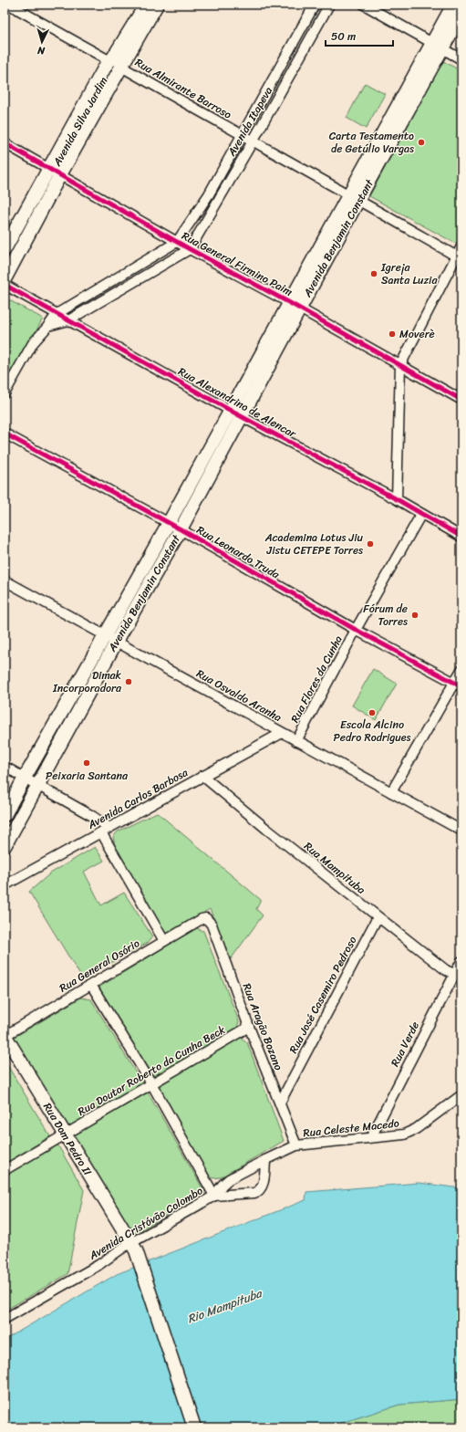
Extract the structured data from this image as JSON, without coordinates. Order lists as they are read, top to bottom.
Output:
{
  "streets": {
    "main road": ["Avenida Silva Jardim", "Avenida Benjamin Constant", "Rua Dom Pedro II"],
    "street": [
      "Rua Almirante Barroso",
      "Avenida Itapeva",
      "Rua General Firmino Paim",
      "Rua Alexandrino de Alencar",
      "Rua Leonardo Truda",
      "Rua Flores da Cunha",
      "Rua Osvaldo Aranha",
      "Avenida Carlos Barbosa",
      "Rua Mampituba",
      "Rua General Osório",
      "Rua José Casemiro Pedroso",
      "Rua Aragão Bozano",
      "Rua Verde",
      "Rua Doutor Roberto da Cunha Beck",
      "Rua Celeste Macedo",
      "Avenida Cristóvão Colombo"
    ]
  },
  "crossings": [
    ["Rua Almirante Barroso", "Avenida Silva Jardim"],
    ["Rua Almirante Barroso", "Avenida Itapeva"],
    ["Rua Almirante Barroso", "Avenida Benjamin Constant"],
    ["Avenida Silva Jardim", "Rua General Firmino Paim"],
    ["Avenida Itapeva", "Rua General Firmino Paim"],
    ["Avenida Benjamin Constant", "Rua General Firmino Paim"],
    ["Avenida Benjamin Constant", "Rua Alexandrino de Alencar"],
    ["Avenida Benjamin Constant", "Rua Leonardo Truda"],
    ["Avenida Benjamin Constant", "Rua Osvaldo Aranha"],
    ["Rua Alexandrino de Alencar", "Rua Flores da Cunha"],
    ["Rua Leonardo Truda", "Rua Flores da Cunha"],
    ["Rua Flores da Cunha", "Rua Osvaldo Aranha"],
    ["Rua Osvaldo Aranha", "Avenida Carlos Barbosa"],
    ["Avenida Carlos Barbosa", "Rua Mampituba"],
    ["Rua Mampituba", "Rua José Casemiro Pedroso"],
    ["Rua Mampituba", "Rua Verde"],
    ["Rua General Osório", "Rua Aragão Bozano"],
    ["Rua General Osório", "Rua Dom Pedro II"],
    ["Rua José Casemiro Pedroso", "Rua Aragão Bozano"],
    ["Rua Aragão Bozano", "Rua Doutor Roberto da Cunha Beck"],
    ["Rua Aragão Bozano", "Rua Celeste Macedo"],
    ["Rua Aragão Bozano", "Avenida Cristóvão Colombo"],
    ["Rua Verde", "Rua Celeste Macedo"],
    ["Rua Doutor Roberto da Cunha Beck", "Rua Dom Pedro II"],
    ["Rua Celeste Macedo", "Avenida Cristóvão Colombo"],
    ["Rua Dom Pedro II", "Avenida Cristóvão Colombo"]
  ],
  "water": ["Rio Mampituba"],
  "places": [
    "Carta Testamento de Getúlio Vargas",
    "Igreja Santa Luzia",
    "Moverè",
    "Academina Lotus Jiu Jistu CETEPE Torres",
    "Fórum de Torres",
    "Dimak Incorporadora",
    "Escola Alcino Pedro Rodrigues",
    "Peixaria Santana"
  ],
  "scale_bar": "50 m",
  "north": "bottom"
}
